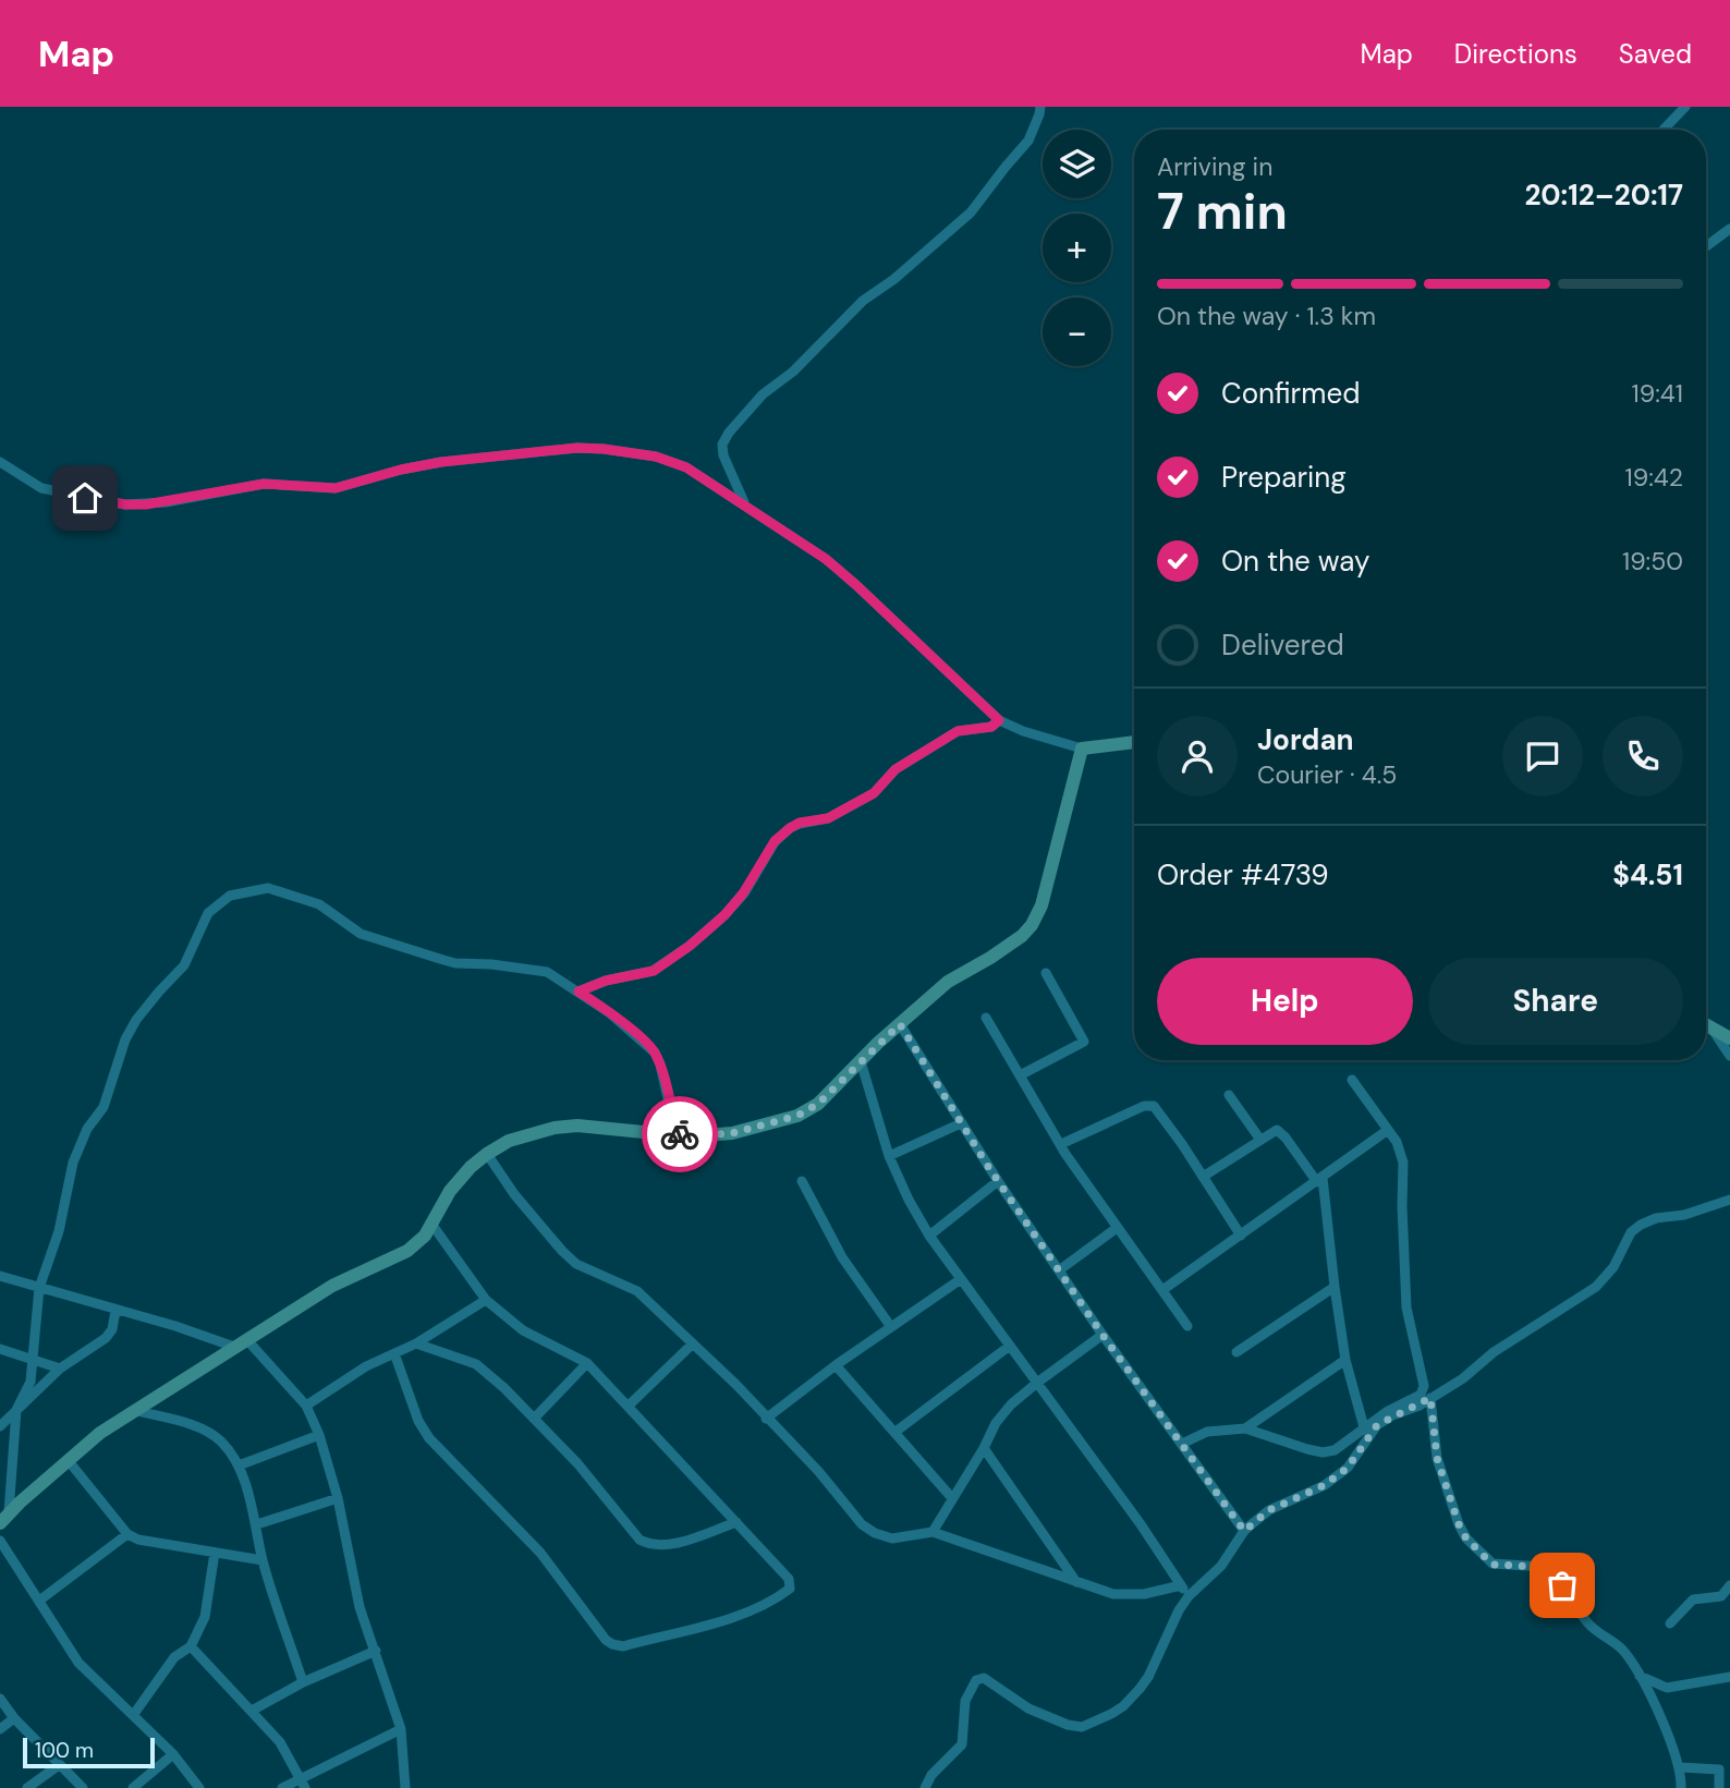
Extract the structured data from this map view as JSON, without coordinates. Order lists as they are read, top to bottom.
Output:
{
  "scale_bar": "100 m",
  "page": {
    "header": "Map",
    "nav": ["Map", "Directions", "Saved"],
    "map_buttons": ["+", "−"],
    "heading": ["7 min", "Arriving in", "20:12–20:17"],
    "panel": [
      "Jordan",
      "Courier · 4.5",
      "Order #4739",
      "$4.51"
    ],
    "bar": "On the way · 1.3 km",
    "list": [
      ["Confirmed", "19:41"],
      ["Preparing", "19:42"],
      ["On the way", "19:50"],
      "Delivered"
    ],
    "buttons": ["Help", "Share"],
    "scale": "100 m"
  }
}
